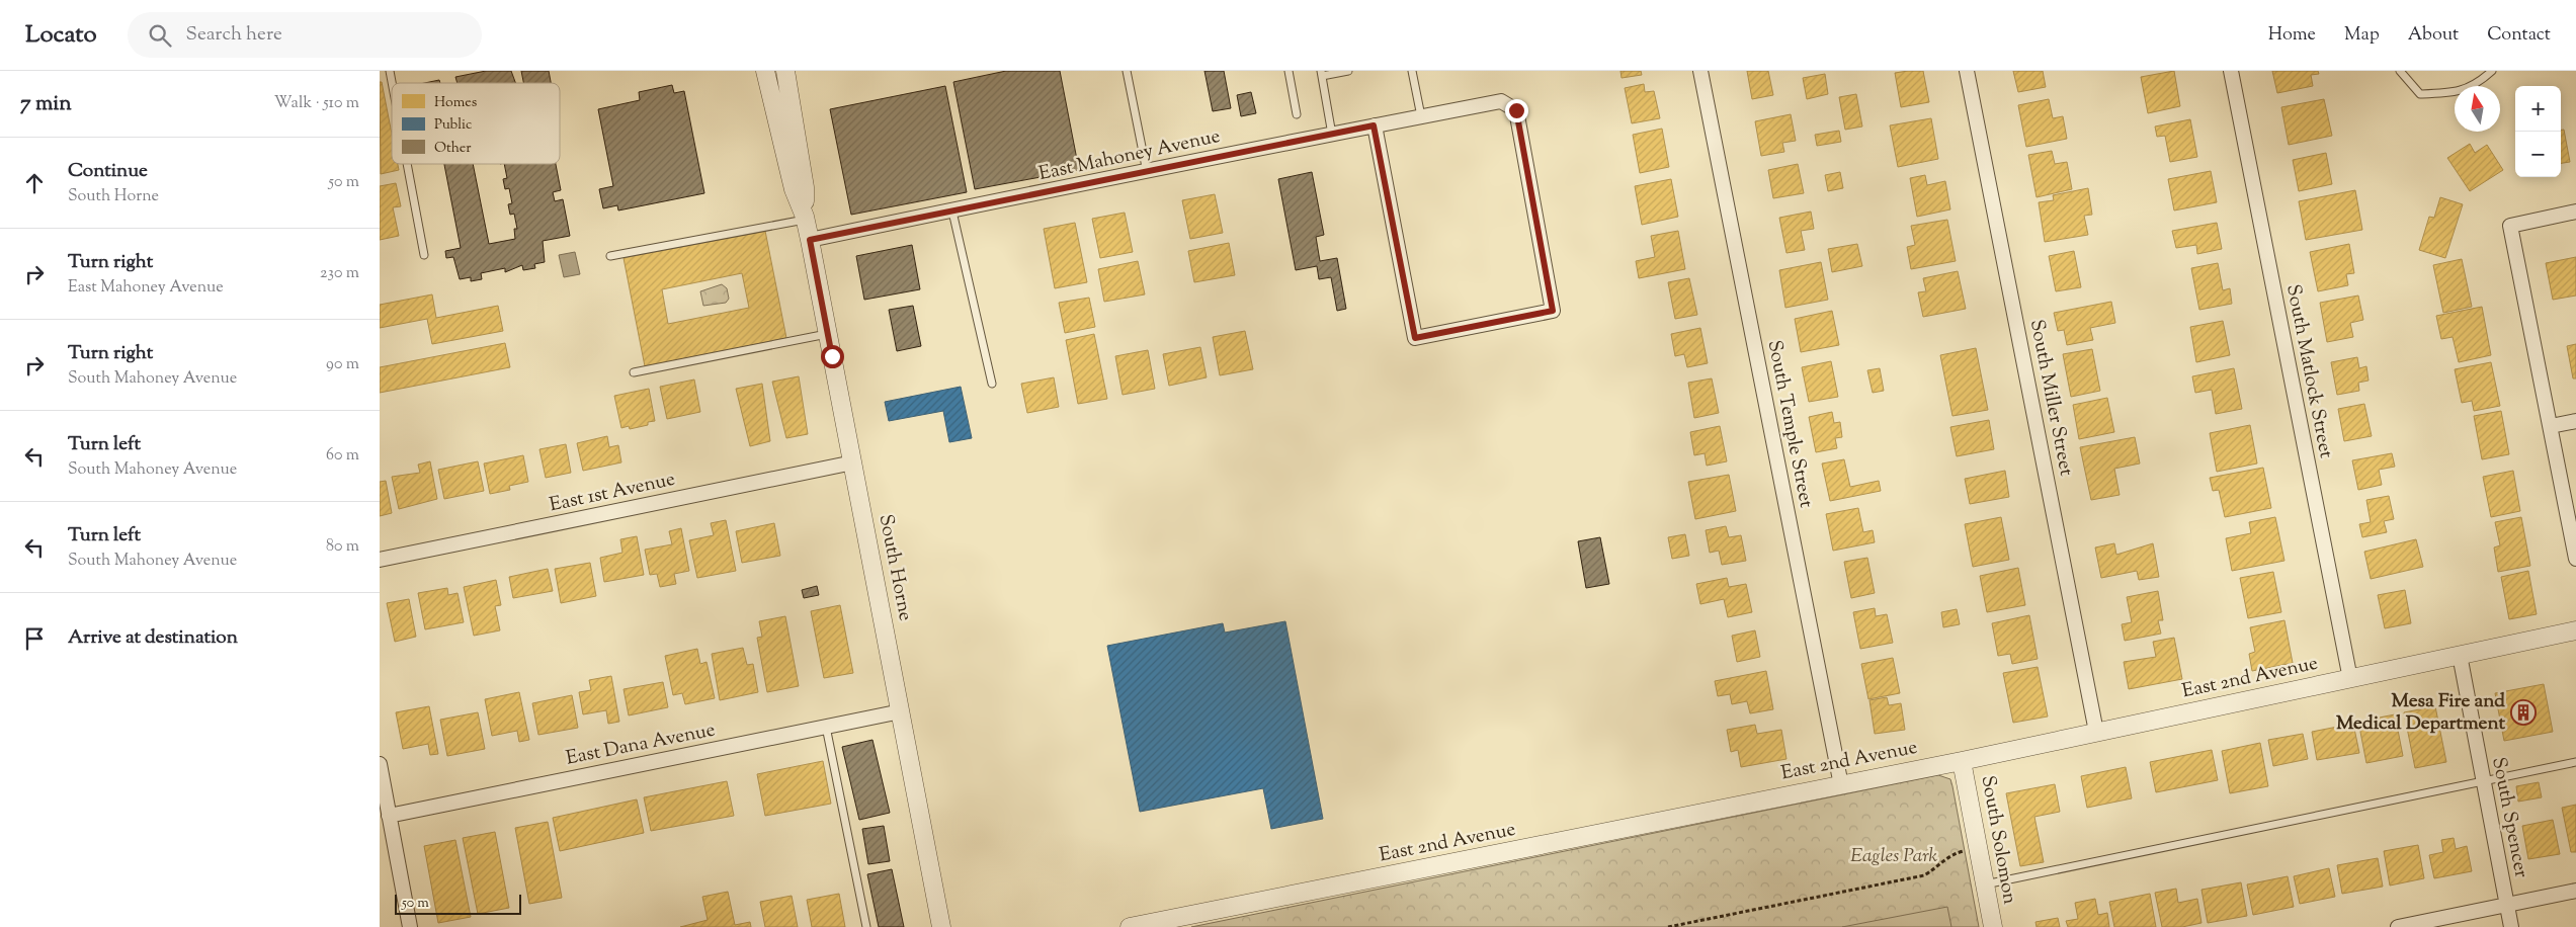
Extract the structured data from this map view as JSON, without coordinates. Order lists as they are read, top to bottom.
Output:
{
  "streets": {
    "street": [
      "East Mahoney Avenue",
      "South Matlock Street",
      "South Miller Street",
      "South Temple Street",
      "East 1st Avenue",
      "South Horne",
      "East 2nd Avenue",
      "East Dana Avenue",
      "South Spencer",
      "South Solomon"
    ]
  },
  "crossings": [
    ["East Mahoney Avenue", "South Horne"],
    ["South Matlock Street", "East 2nd Avenue"],
    ["South Miller Street", "East 2nd Avenue"],
    ["South Temple Street", "East 2nd Avenue"],
    ["East 1st Avenue", "South Horne"],
    ["South Horne", "East Dana Avenue"],
    ["East 2nd Avenue", "South Spencer"],
    ["East 2nd Avenue", "South Solomon"]
  ],
  "parks": ["Eagles Park"],
  "places": {
    "building": ["Mesa Fire and Medical Department"]
  },
  "legend": ["Homes", "Public", "Other"],
  "scale_bar": "50 m",
  "north": "top",
  "page": {
    "header": "Locato",
    "search": "Search here",
    "nav": [
      "Home",
      "Map",
      "About",
      "Contact"
    ],
    "heading": ["7 min", "Walk · 510 m"],
    "map_buttons": ["+", "−"],
    "list": [
      ["Continue", "South Horne", "50 m"],
      ["Turn right", "East Mahoney Avenue", "230 m"],
      ["Turn right", "South Mahoney Avenue", "90 m"],
      ["Turn left", "South Mahoney Avenue", "60 m"],
      ["Turn left", "South Mahoney Avenue", "80 m"],
      "Arrive at destination"
    ],
    "scale": "50 m"
  }
}
